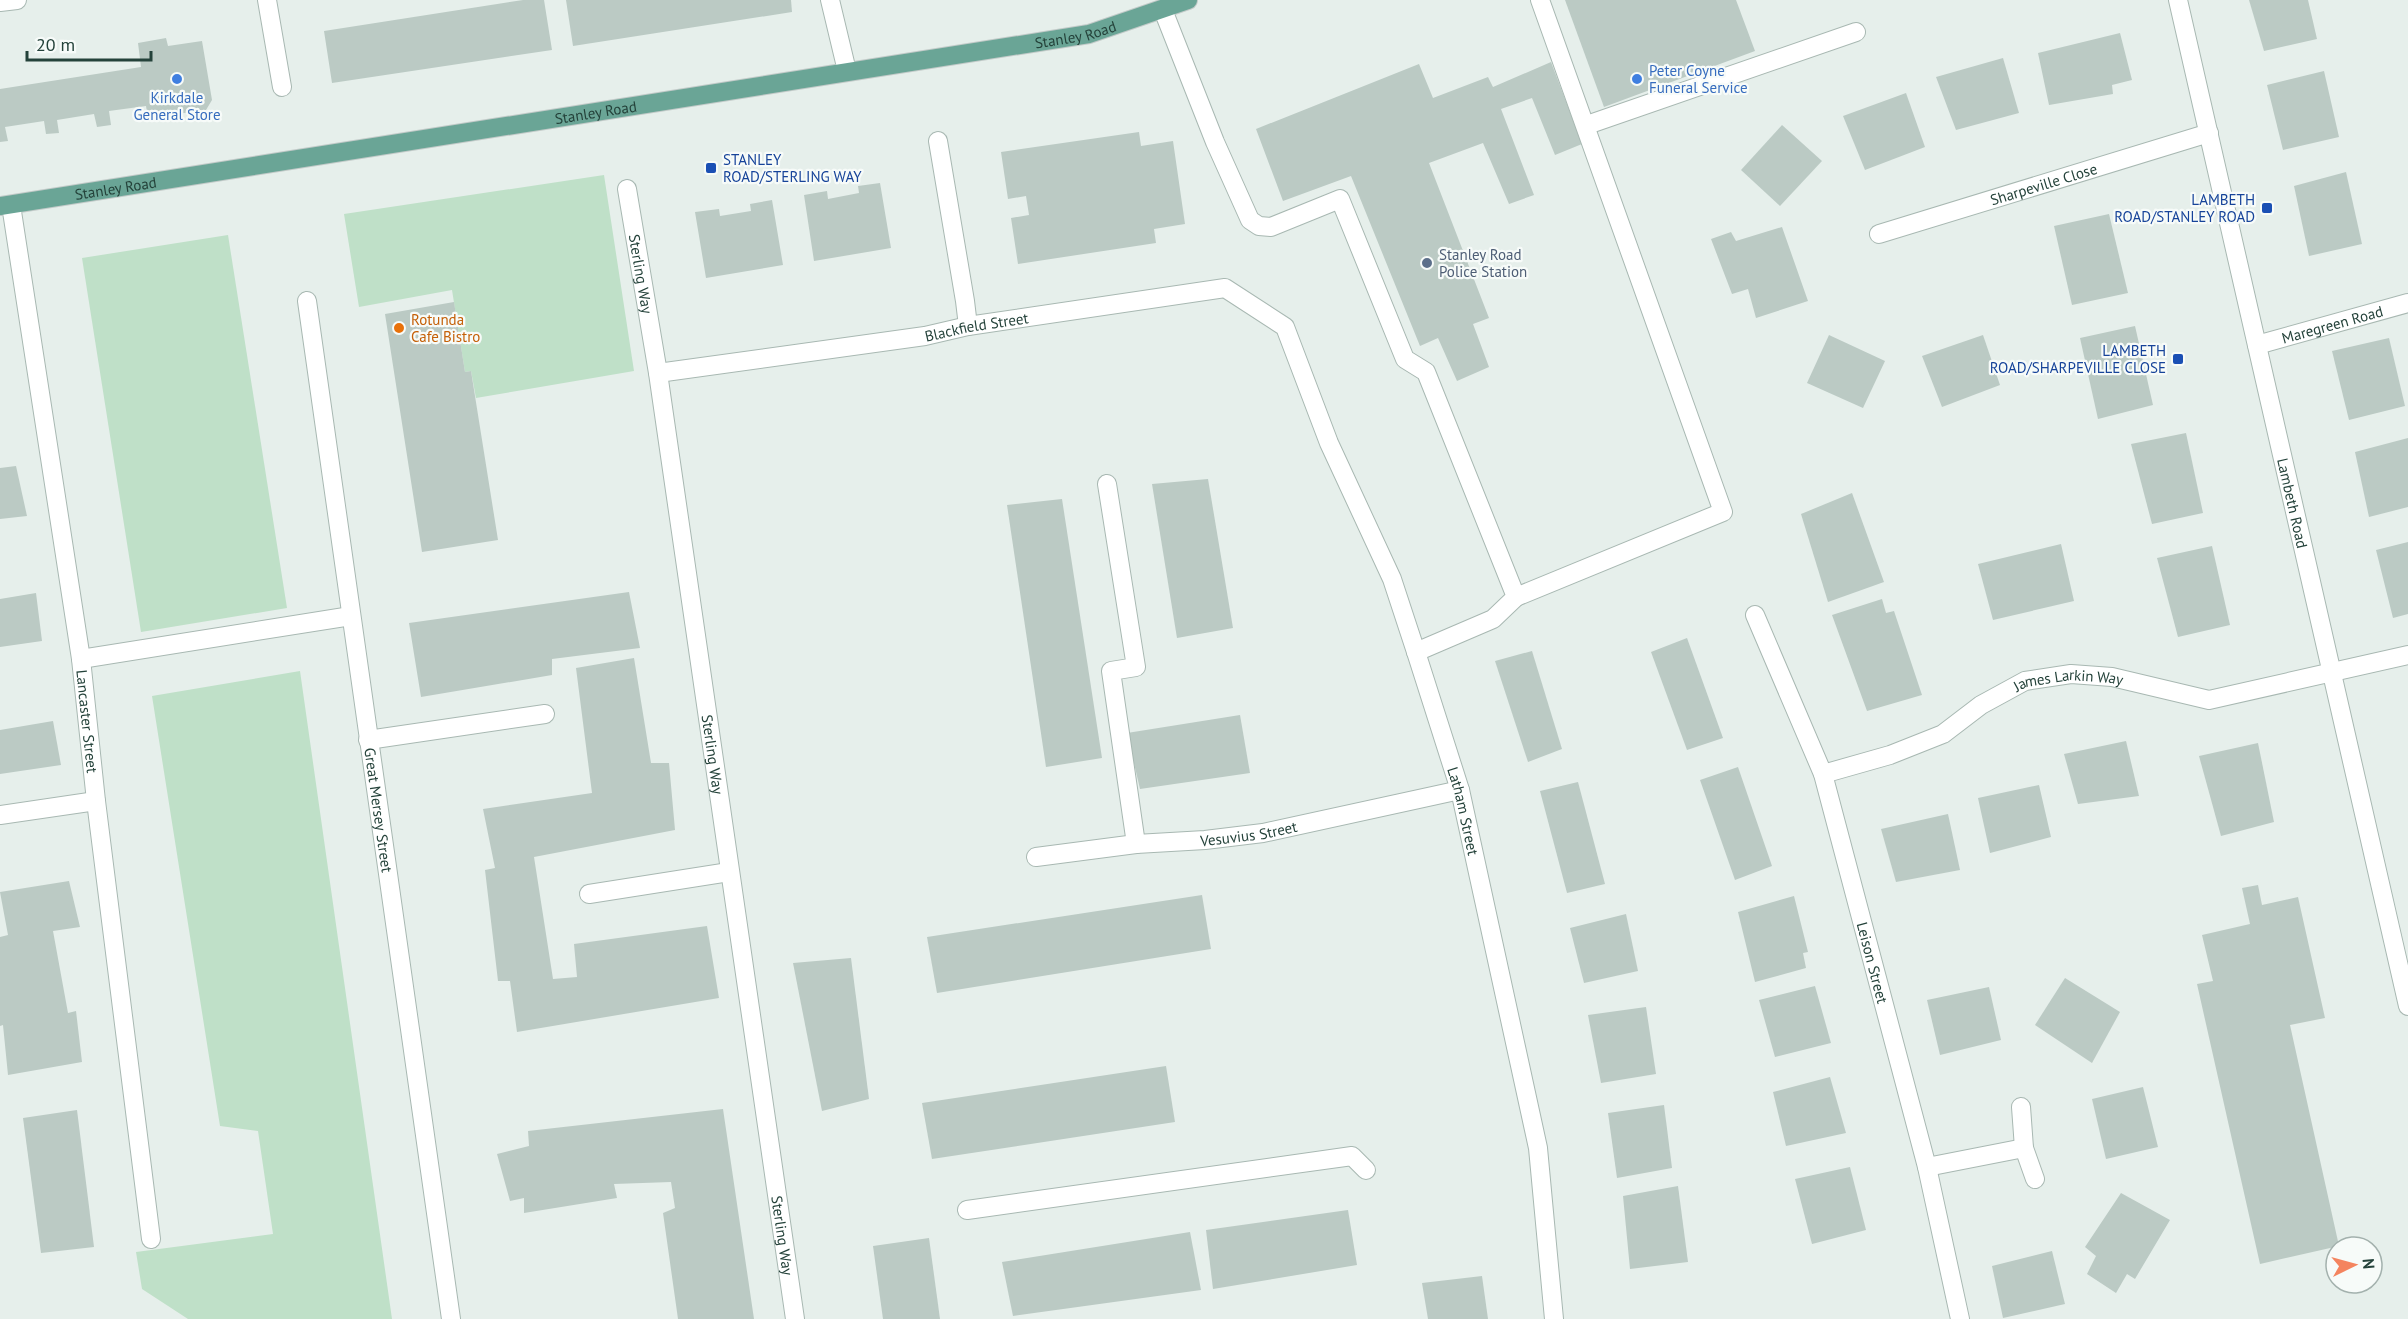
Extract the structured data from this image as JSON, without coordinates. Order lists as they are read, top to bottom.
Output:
{
  "streets": {
    "main road": ["Stanley Road"],
    "street": [
      "Sharpeville Close",
      "Sterling Way",
      "Maregreen Road",
      "Blackfield Street",
      "Lambeth Road",
      "James Larkin Way",
      "Lancaster Street",
      "Great Mersey Street",
      "Latham Street",
      "Vesuvius Street",
      "Leison Street"
    ]
  },
  "crossings": [
    ["Stanley Road", "Lancaster Street"],
    ["Sharpeville Close", "Lambeth Road"],
    ["Sterling Way", "Blackfield Street"],
    ["Maregreen Road", "Lambeth Road"],
    ["Blackfield Street", "Latham Street"],
    ["Lambeth Road", "James Larkin Way"],
    ["James Larkin Way", "Leison Street"],
    ["Latham Street", "Vesuvius Street"]
  ],
  "places": {
    "other": [
      "Kirkdale General Store",
      "Peter Coyne Funeral Service",
      "Stanley Road Police Station",
      "Rotunda Cafe Bistro"
    ],
    "transit": ["STANLEY ROAD/STERLING WAY", "LAMBETH ROAD/STANLEY ROAD", "LAMBETH ROAD/SHARPEVILLE CLOSE"]
  },
  "scale_bar": "20 m",
  "north": "right"
}
